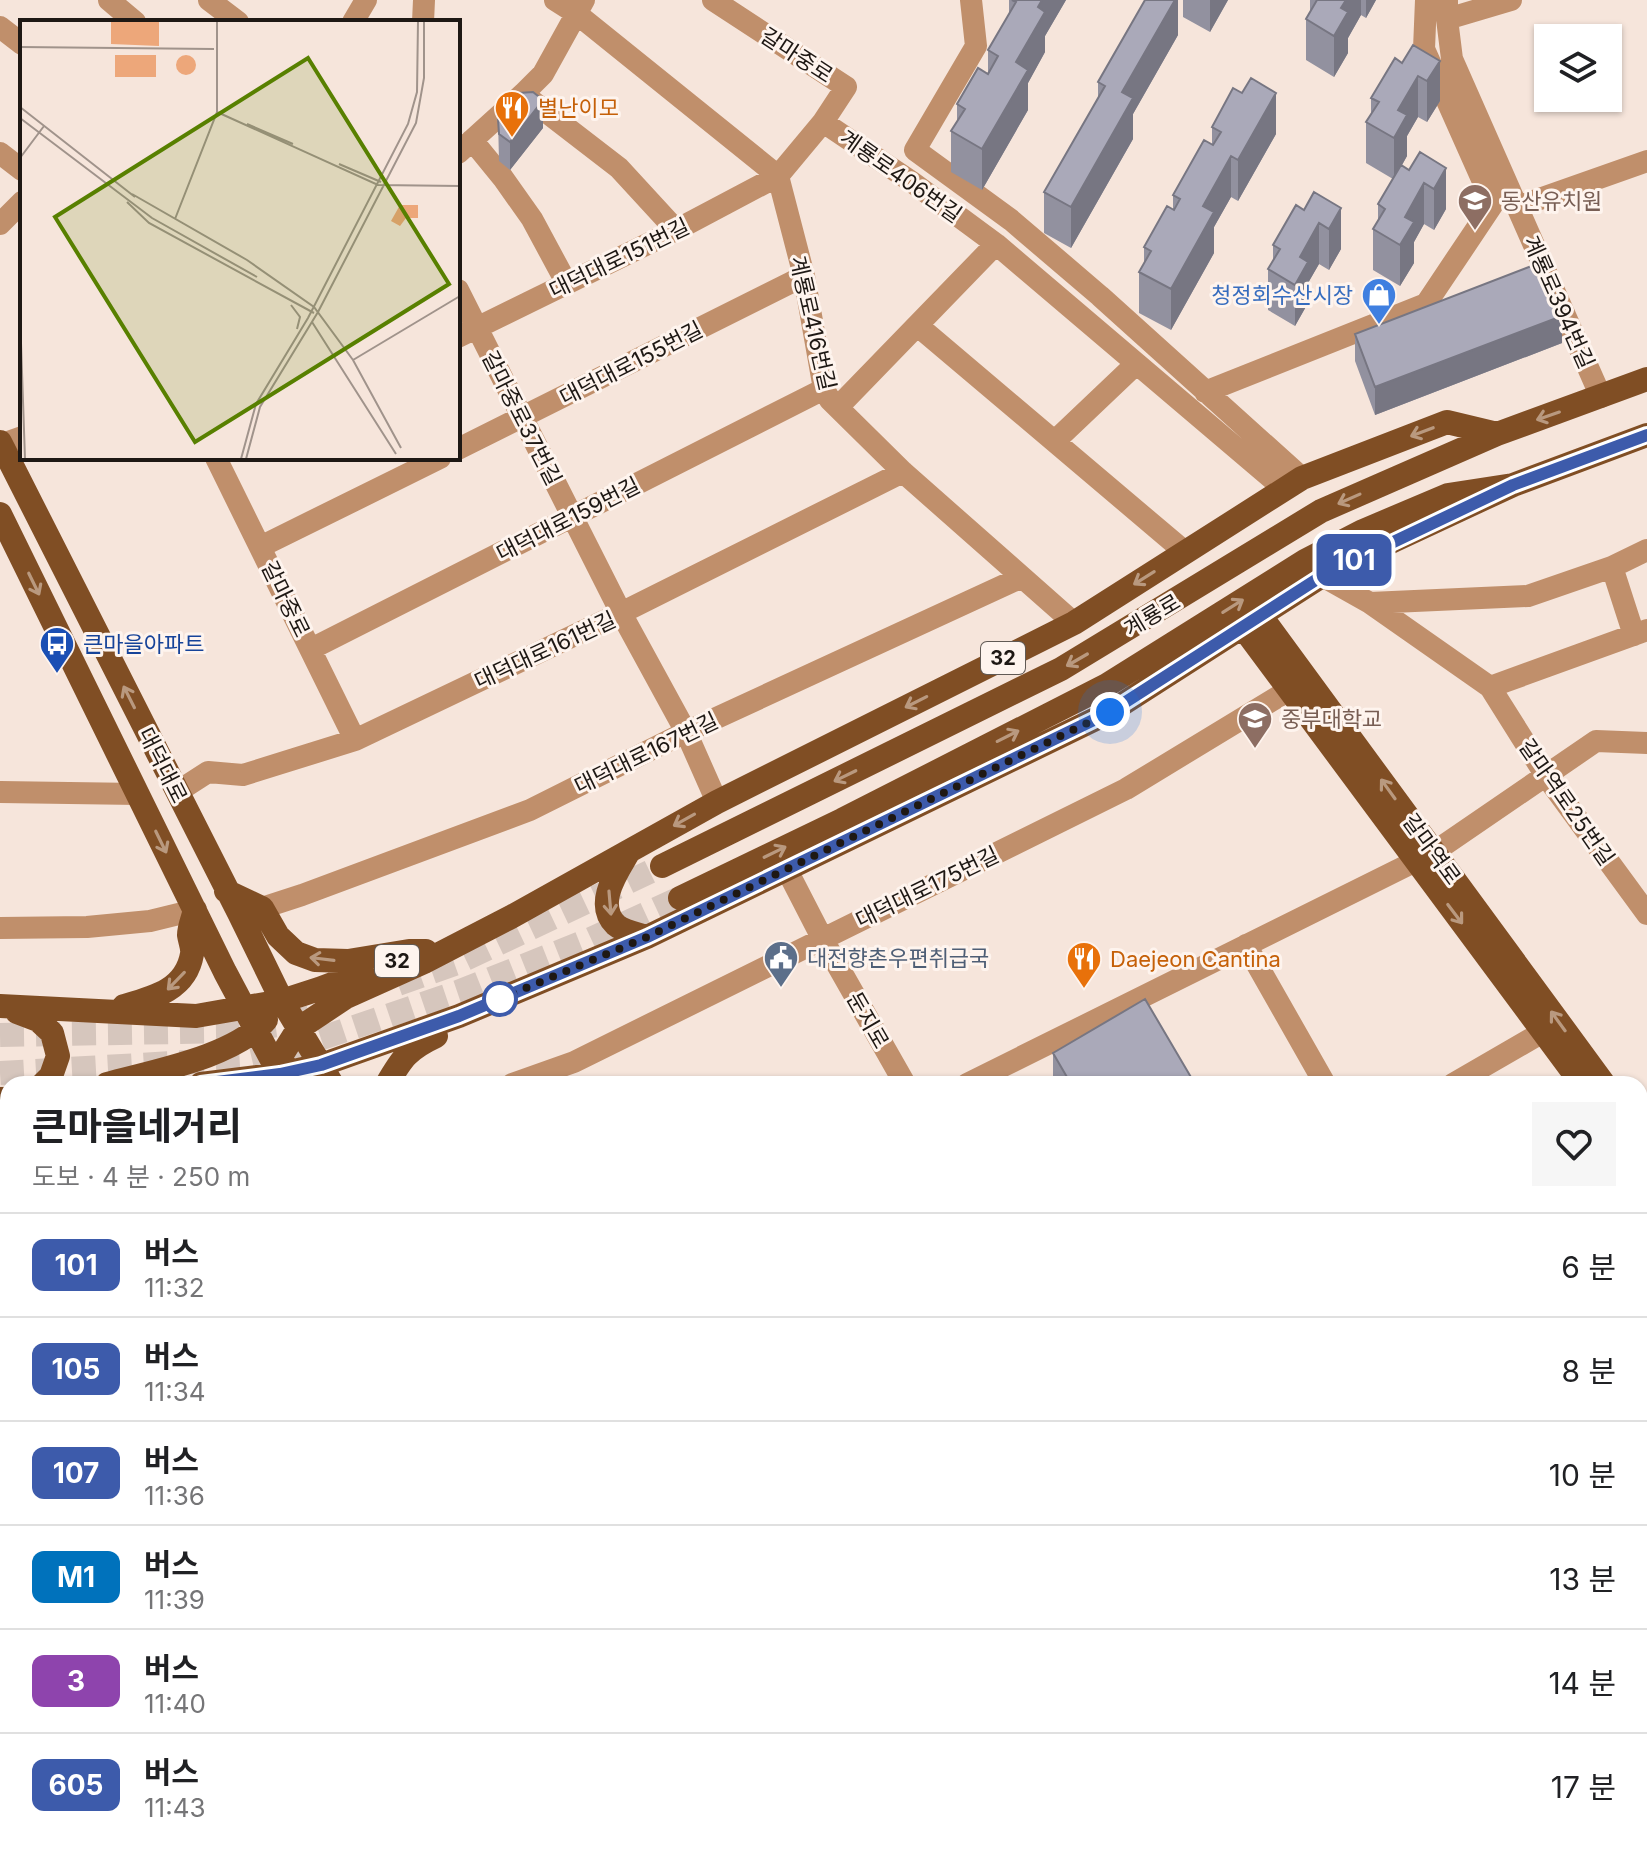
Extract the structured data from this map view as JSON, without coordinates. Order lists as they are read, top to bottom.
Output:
{
  "streets": {
    "main road": [
      "계룡로",
      "32",
      "대덕대로",
      "갈마역로"
    ],
    "street": [
      "갈마중로",
      "계룡로406번길",
      "대덕대로151번길",
      "계룡로394번길",
      "계룡로416번길",
      "대덕대로155번길",
      "갈마중로37번길",
      "대덕대로159번길",
      "대덕대로161번길",
      "대덕대로167번길",
      "갈마역로25번길",
      "대덕대로175번길",
      "둔지로"
    ]
  },
  "crossings": [
    ["갈마중로", "계룡로406번길"],
    ["갈마중로", "대덕대로159번길"],
    ["갈마중로", "대덕대로161번길"],
    ["계룡로406번길", "대덕대로151번길"],
    ["계룡로406번길", "계룡로416번길"],
    ["계룡로406번길", "32"],
    ["대덕대로151번길", "계룡로416번길"],
    ["대덕대로151번길", "갈마중로37번길"],
    ["계룡로394번길", "계룡로"],
    ["계룡로416번길", "대덕대로155번길"],
    ["계룡로416번길", "대덕대로159번길"],
    ["계룡로416번길", "대덕대로161번길"],
    ["계룡로416번길", "32"],
    ["계룡로416번길", "대덕대로167번길"],
    ["대덕대로155번길", "갈마중로37번길"],
    ["갈마중로37번길", "대덕대로159번길"],
    ["갈마중로37번길", "대덕대로161번길"],
    ["갈마중로37번길", "32"],
    ["갈마중로37번길", "대덕대로167번길"],
    ["계룡로", "32"],
    ["대덕대로161번길", "대덕대로"],
    ["32", "대덕대로"],
    ["갈마역로", "대덕대로175번길"],
    ["대덕대로175번길", "둔지로"]
  ],
  "places": {
    "restaurant": ["별난이모", "Daejeon Cantina"],
    "school or university": ["동산유치원", "중부대학교"],
    "shop": ["청정회수산시장"],
    "bus stop": ["큰마을아파트"],
    "public building": ["대전향촌우편취급국"]
  },
  "lines": ["bus line 101"],
  "page": {
    "on_map": "101",
    "heading": ["큰마을네거리", "도보 · 4 분 · 250 m"],
    "list": [
      {
        "mark": "101",
        "name": "버스",
        "note": "11:32",
        "value": "6 분"
      },
      {
        "mark": "105",
        "name": "버스",
        "note": "11:34",
        "value": "8 분"
      },
      {
        "mark": "107",
        "name": "버스",
        "note": "11:36",
        "value": "10 분"
      },
      {
        "mark": "M1",
        "name": "버스",
        "note": "11:39",
        "value": "13 분"
      },
      {
        "mark": "3",
        "name": "버스",
        "note": "11:40",
        "value": "14 분"
      },
      {
        "mark": "605",
        "name": "버스",
        "note": "11:43",
        "value": "17 분"
      }
    ]
  }
}
